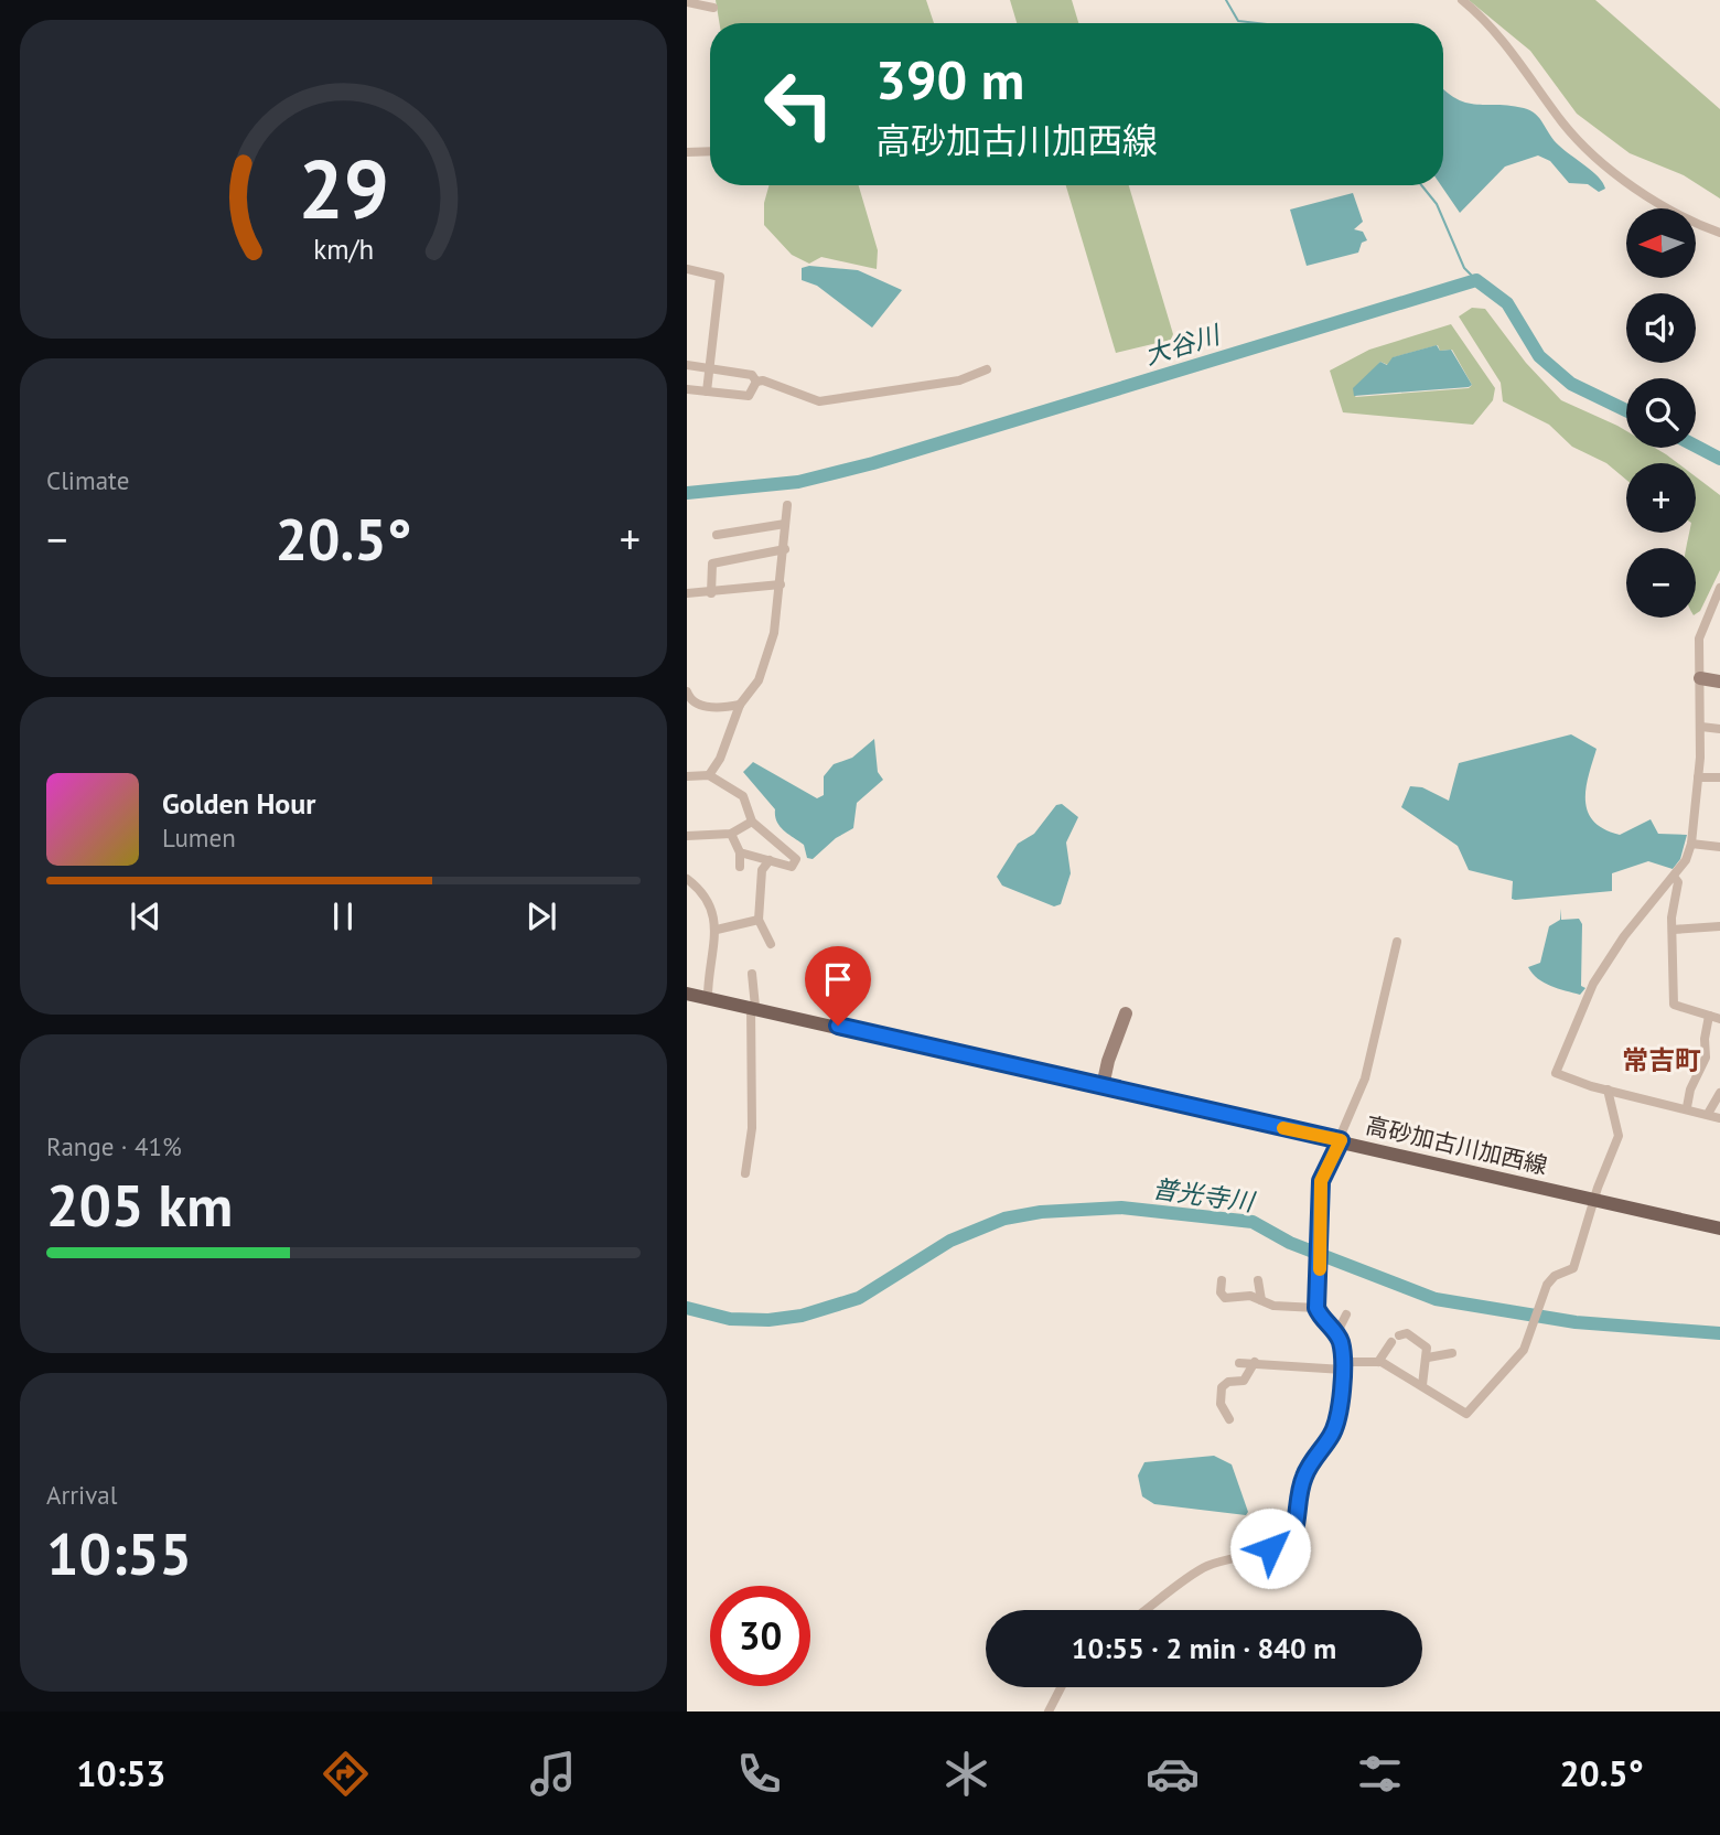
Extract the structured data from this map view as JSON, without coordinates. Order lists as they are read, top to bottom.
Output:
{
  "streets": {
    "main road": ["高砂加古川加西線"]
  },
  "districts": ["常吉町"],
  "water": ["大谷川", "普光寺川"],
  "north": "left",
  "page": {
    "turn": ["390 m", "高砂加古川加西線"],
    "map_buttons": ["+", "−"],
    "tile": [
      "Climate",
      ["Range · 41%", "205 km"],
      ["Arrival", "10:55"]
    ],
    "heat": ["−", "20.5°", "+"],
    "song": ["Golden Hour", "Lumen"],
    "limit": "30",
    "trip": "10:55 · 2 min · 840 m",
    "tabs": ["10:53", "20.5°"],
    "gauge": ["29", "km/h"]
  }
}
